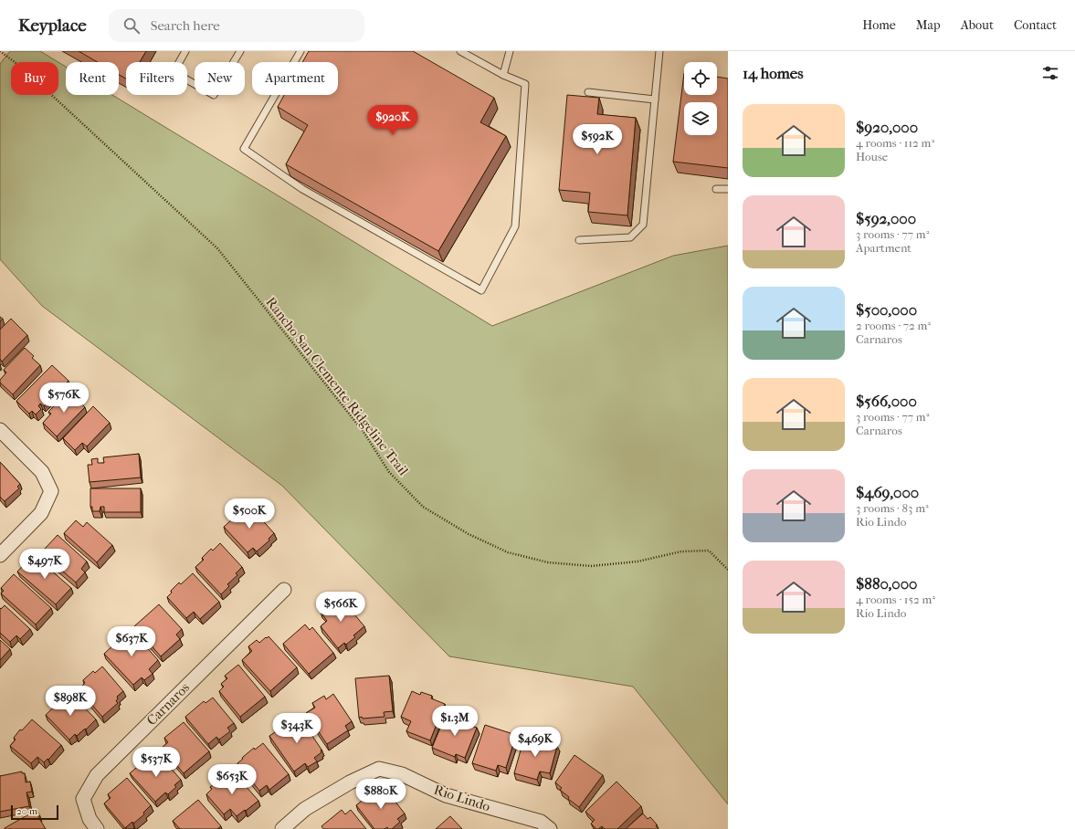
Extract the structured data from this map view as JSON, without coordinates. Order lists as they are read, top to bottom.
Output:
{
  "streets": {
    "street": ["Carnaros", "Rio Lindo"],
    "path": ["Rancho San Clemente Ridgeline Trail"]
  },
  "scale_bar": "20 m",
  "page": {
    "header": "Keyplace",
    "search": "Search here",
    "nav": [
      "Home",
      "Map",
      "About",
      "Contact"
    ],
    "heading": "14 homes",
    "chip": [
      "Buy",
      "Rent",
      "Filters",
      "New",
      "Apartment"
    ],
    "list": [
      {
        "name": "$920,000",
        "note": "4 rooms · 112 m² · House"
      },
      {
        "name": "$592,000",
        "note": "3 rooms · 77 m² · Apartment"
      },
      {
        "name": "$500,000",
        "note": "2 rooms · 72 m² · Carnaros"
      },
      {
        "name": "$566,000",
        "note": "3 rooms · 77 m² · Carnaros"
      },
      {
        "name": "$469,000",
        "note": "3 rooms · 83 m² · Rio Lindo"
      },
      {
        "name": "$880,000",
        "note": "4 rooms · 152 m² · Rio Lindo"
      }
    ],
    "price": [
      "$920K",
      "$592K",
      "$576K",
      "$500K",
      "$497K",
      "$566K",
      "$637K",
      "$898K",
      "$1.3M",
      "$343K",
      "$469K",
      "$537K",
      "$653K",
      "$880K"
    ],
    "scale": "20 m"
  }
}
